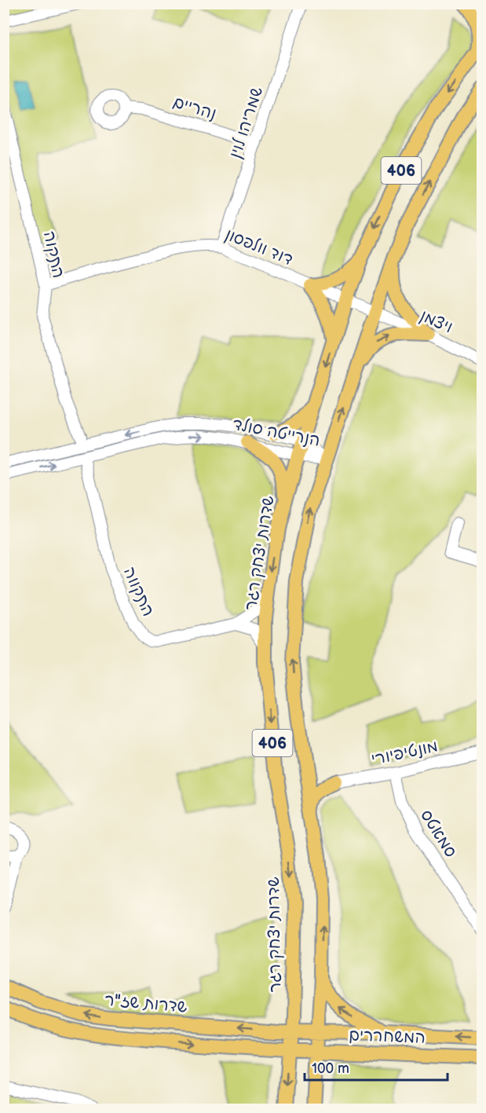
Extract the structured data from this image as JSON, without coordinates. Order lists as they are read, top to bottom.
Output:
{
  "streets": {
    "main road": [
      "406",
      "שדרות יצחק רגר",
      "שדרות שז\"ר",
      "המשחררים"
    ],
    "street": [
      "נהריים",
      "שמריהו לוין",
      "דוד וולפסון",
      "התקוה",
      "ויצמן",
      "הנרייטה סולד",
      "התקווה",
      "מונטיפיורי",
      "סמאטס"
    ]
  },
  "crossings": [
    ["נהריים", "שמריהו לוין"],
    ["שמריהו לוין", "דוד וולפסון"],
    ["406", "דוד וולפסון"],
    ["406", "ויצמן"],
    ["406", "הנרייטה סולד"],
    ["406", "המשחררים"],
    ["דוד וולפסון", "התקוה"],
    ["דוד וולפסון", "ויצמן"],
    ["דוד וולפסון", "שדרות יצחק רגר"],
    ["הנרייטה סולד", "שדרות יצחק רגר"],
    ["שדרות יצחק רגר", "התקווה"],
    ["שדרות יצחק רגר", "שדרות שז\"ר"],
    ["שדרות יצחק רגר", "המשחררים"],
    ["מונטיפיורי", "סמאטס"],
    ["שדרות שז\"ר", "המשחררים"]
  ],
  "scale_bar": "100 m"
}
